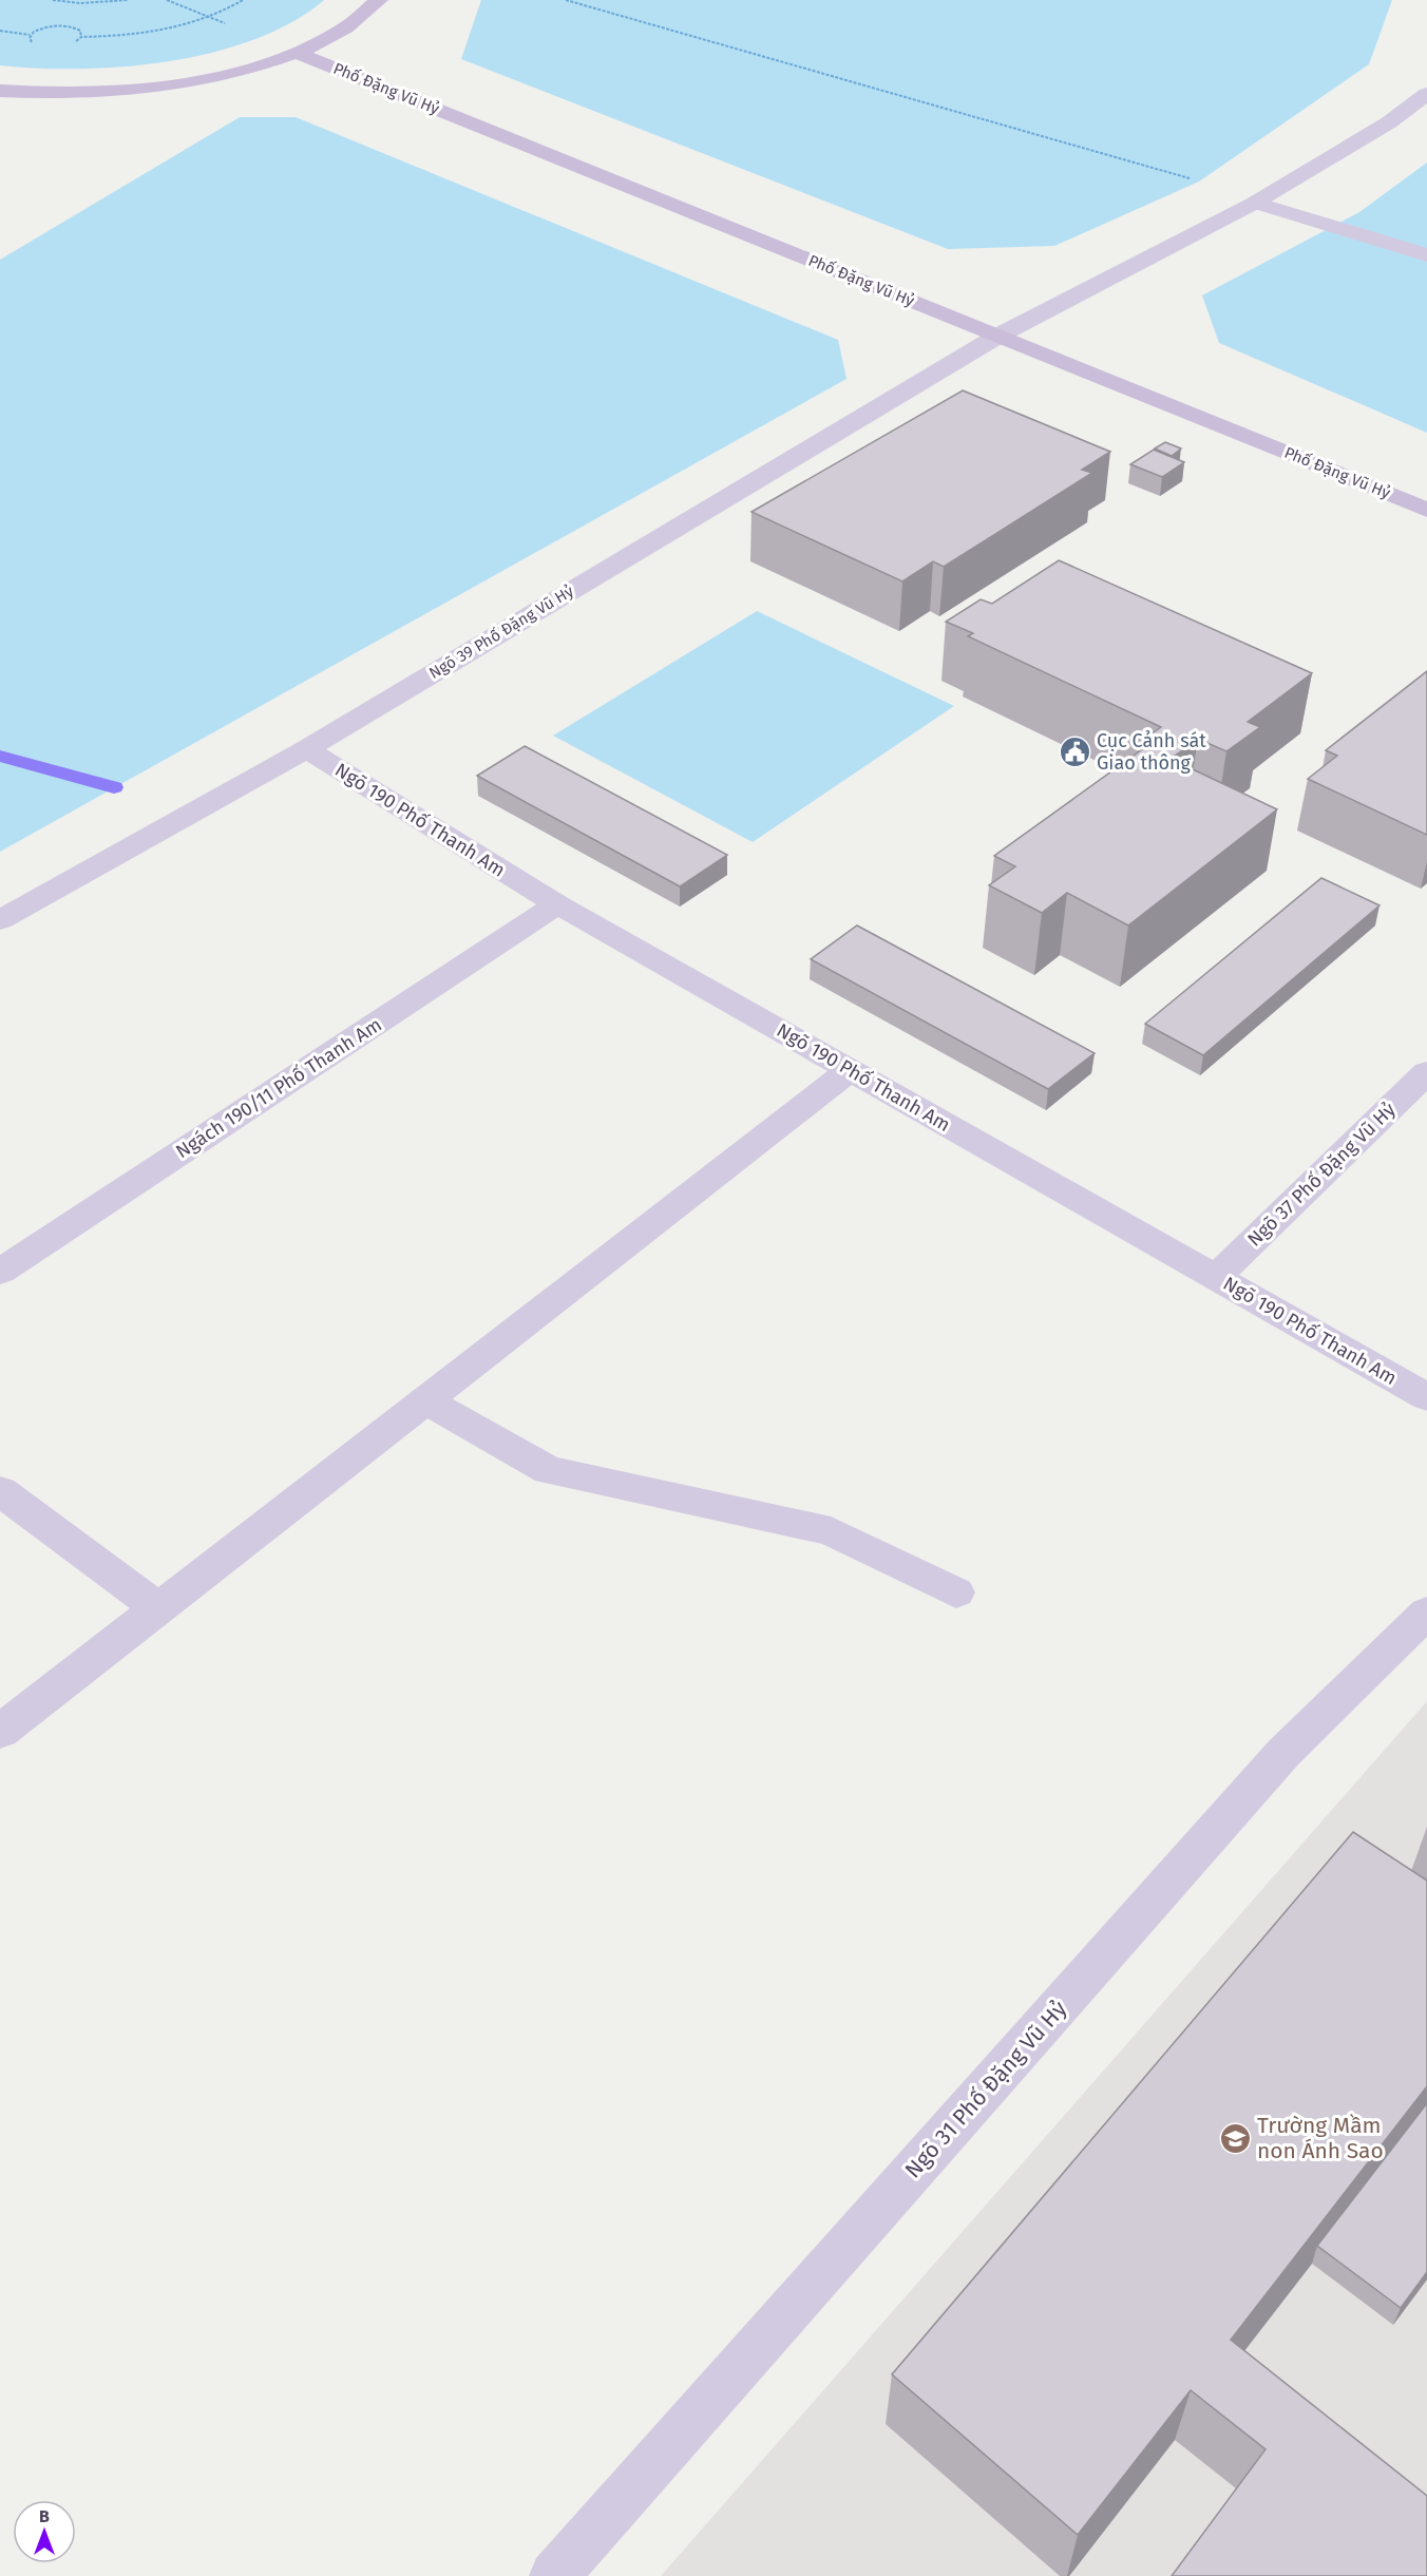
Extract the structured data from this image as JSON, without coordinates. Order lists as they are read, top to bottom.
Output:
{
  "streets": {
    "street": [
      "Phố Đặng Vũ Hỷ",
      "Ngõ 39 Phố Đặng Vũ Hỷ",
      "Ngõ 190 Phố Thanh Am",
      "Ngách 190/11 Phố Thanh Am",
      "Ngõ 37 Phố Đặng Vũ Hỷ",
      "Ngõ 31 Phố Đặng Vũ Hỷ"
    ]
  },
  "crossings": [
    ["Phố Đặng Vũ Hỷ", "Ngõ 39 Phố Đặng Vũ Hỷ"],
    ["Ngõ 39 Phố Đặng Vũ Hỷ", "Ngõ 190 Phố Thanh Am"],
    ["Ngõ 190 Phố Thanh Am", "Ngách 190/11 Phố Thanh Am"],
    ["Ngõ 190 Phố Thanh Am", "Ngõ 37 Phố Đặng Vũ Hỷ"]
  ],
  "places": {
    "public building": ["Cục Cảnh sát Giao thông"],
    "school or university": ["Trường Mầm non Ánh Sao"]
  },
  "north": "top"
}
